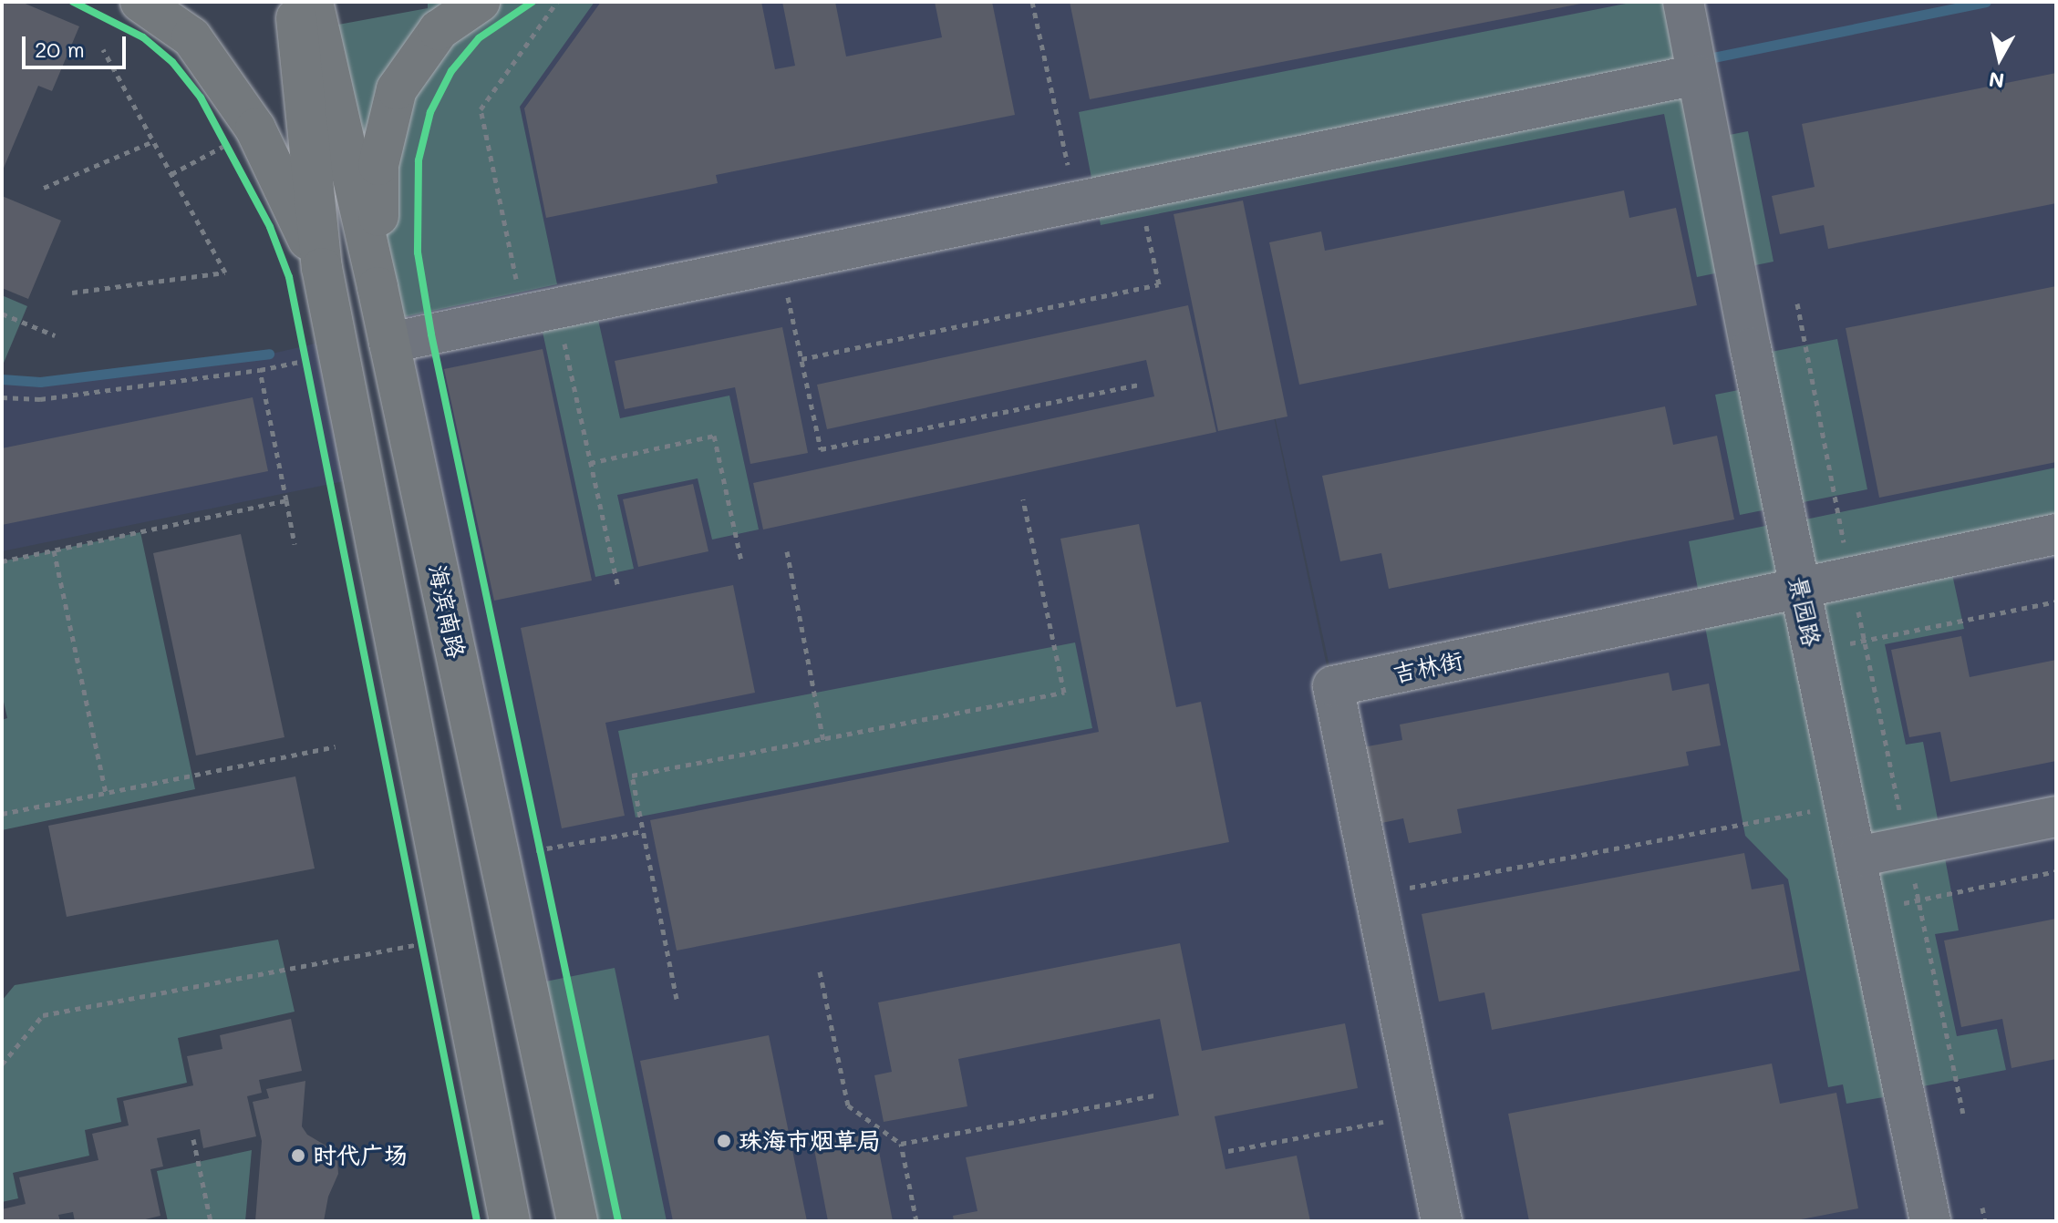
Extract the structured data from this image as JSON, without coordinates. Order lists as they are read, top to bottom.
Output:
{
  "streets": {
    "main road": ["海滨南路"],
    "street": ["景园路", "吉林街"]
  },
  "crossings": [
    ["景园路", "吉林街"]
  ],
  "places": ["珠海市烟草局", "时代广场"],
  "scale_bar": "20 m",
  "north": "bottom"
}
